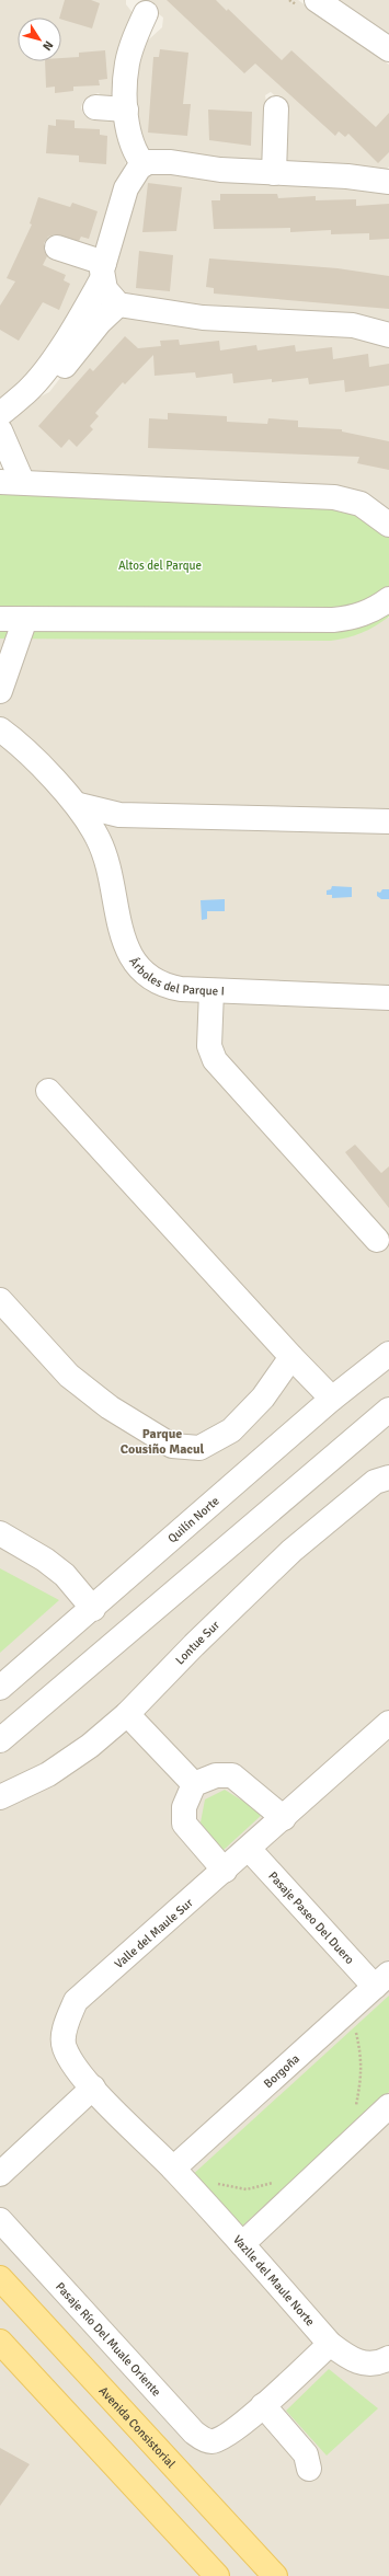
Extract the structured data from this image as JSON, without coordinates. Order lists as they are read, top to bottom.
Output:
{
  "streets": {
    "main road": ["Avenida Consistorial"],
    "street": [
      "Árboles del Parque I",
      "Quilín Norte",
      "Lontue Sur",
      "Pasaje Paseo Del Duero",
      "Valle del Maule Sur",
      "Borgoña",
      "Vazlle del Maule Norte",
      "Pasaje Río Del Muale Oriente"
    ]
  },
  "crossings": [
    ["Pasaje Paseo Del Duero", "Valle del Maule Sur"],
    ["Pasaje Paseo Del Duero", "Borgoña"],
    ["Valle del Maule Sur", "Borgoña"],
    ["Valle del Maule Sur", "Vazlle del Maule Norte"],
    ["Borgoña", "Vazlle del Maule Norte"]
  ],
  "districts": ["Parque Cousiño Macul"],
  "parks": ["Altos del Parque"],
  "north": "bottom right"
}
